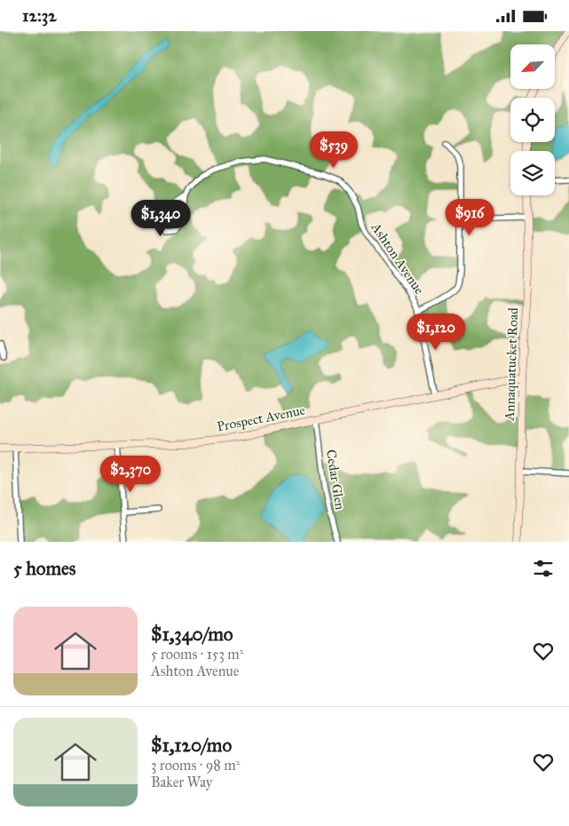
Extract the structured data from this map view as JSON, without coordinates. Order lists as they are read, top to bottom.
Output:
{
  "streets": {
    "street": [
      "Ashton Avenue",
      "Annaquatucket Road",
      "Prospect Avenue",
      "Cedar Glen"
    ]
  },
  "crossings": [
    ["Ashton Avenue", "Prospect Avenue"],
    ["Annaquatucket Road", "Prospect Avenue"],
    ["Prospect Avenue", "Cedar Glen"]
  ],
  "north": "bottom left",
  "page": {
    "status": "12:32",
    "price": [
      "$539",
      "$916",
      "$1,340",
      "$1,120",
      "$2,370"
    ],
    "heading": "5 homes",
    "list": [
      {
        "name": "$1,340/mo",
        "note": "5 rooms · 153 m² · Ashton Avenue"
      },
      {
        "name": "$1,120/mo",
        "note": "3 rooms · 98 m² · Baker Way"
      }
    ]
  }
}
